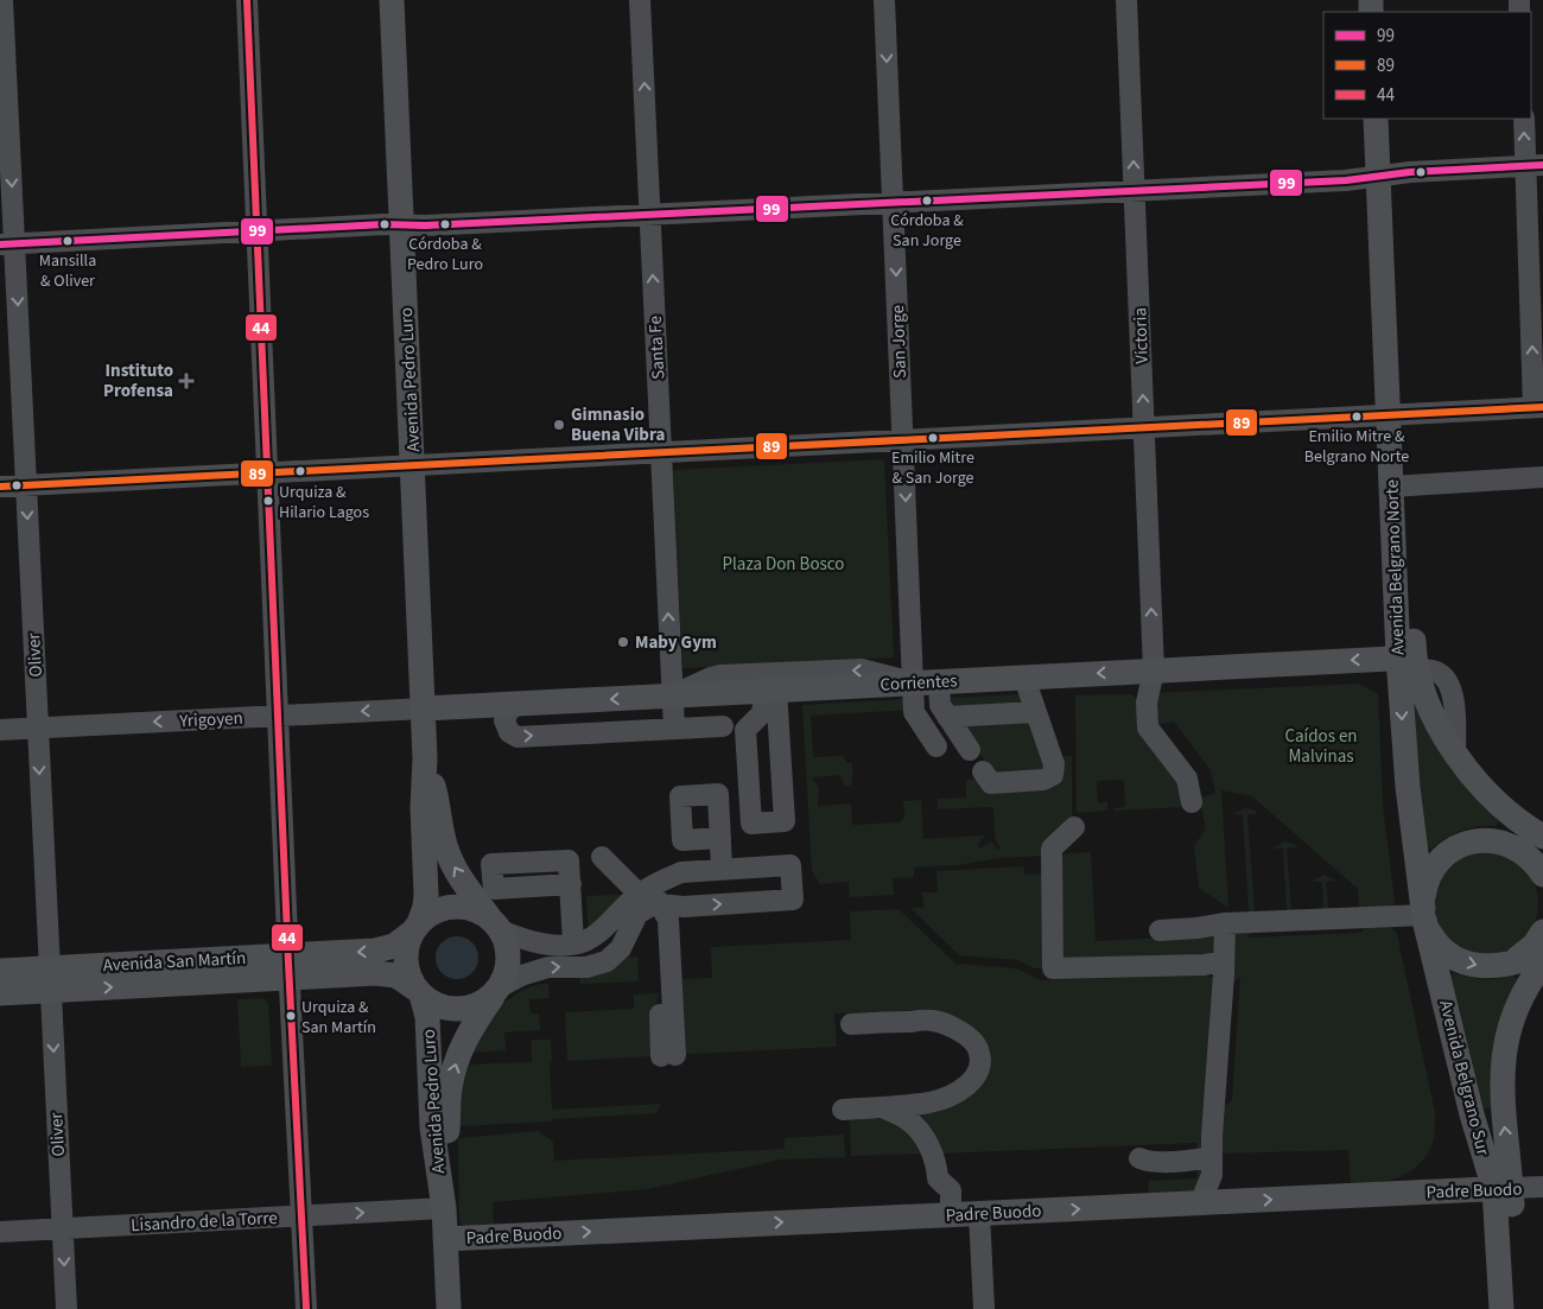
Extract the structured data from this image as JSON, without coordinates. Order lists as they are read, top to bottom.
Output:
{
  "streets": {
    "main road": [
      "Avenida Pedro Luro",
      "Avenida Belgrano Norte",
      "Corrientes",
      "Avenida San Martín",
      "Avenida Belgrano Sur",
      "Padre Buodo"
    ],
    "street": [
      "Victoria",
      "San Jorge",
      "Santa Fe",
      "Oliver",
      "Yrigoyen",
      "Lisandro de la Torre"
    ]
  },
  "crossings": [
    ["Victoria", "Corrientes"],
    ["San Jorge", "Corrientes"],
    ["Santa Fe", "Corrientes"],
    ["Avenida Pedro Luro", "Corrientes"],
    ["Avenida Pedro Luro", "Yrigoyen"],
    ["Avenida Pedro Luro", "Avenida San Martín"],
    ["Avenida Pedro Luro", "Padre Buodo"],
    ["Avenida Pedro Luro", "Lisandro de la Torre"],
    ["Avenida Belgrano Norte", "Corrientes"],
    ["Avenida Belgrano Norte", "Avenida Belgrano Sur"],
    ["Oliver", "Yrigoyen"],
    ["Oliver", "Avenida San Martín"],
    ["Oliver", "Lisandro de la Torre"],
    ["Corrientes", "Yrigoyen"],
    ["Avenida Belgrano Sur", "Padre Buodo"]
  ],
  "one_way": [
    "Victoria",
    "San Jorge",
    "Santa Fe",
    "Oliver",
    "Corrientes",
    "Yrigoyen",
    "Padre Buodo"
  ],
  "parks": ["Plaza Don Bosco", "Caídos en Malvinas"],
  "places": {
    "other": [
      "Córdoba & San Jorge",
      "Córdoba & Pedro Luro",
      "Mansilla & Oliver",
      "Emilio Mitre & Belgrano Norte",
      "Gimnasio Buena Vibra",
      "Emilio Mitre & San Jorge",
      "Urquiza & Hilario Lagos",
      "Maby Gym",
      "Urquiza & San Martín"
    ],
    "health": ["Instituto Profensa"]
  },
  "lines": ["transit line 44", "transit line 99", "transit line 89"],
  "legend": ["99", "89", "44"]
}
